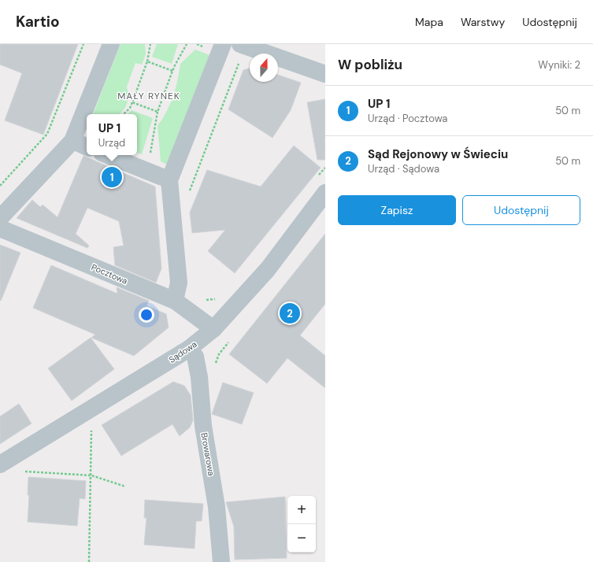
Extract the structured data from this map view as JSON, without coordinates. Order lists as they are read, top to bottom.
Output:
{
  "streets": {
    "street": ["Pocztowa", "Sądowa", "Browarowa"]
  },
  "crossings": [
    ["Pocztowa", "Sądowa"],
    ["Sądowa", "Browarowa"]
  ],
  "districts": ["MAŁY RYNEK"],
  "north": "top",
  "page": {
    "header": "Kartio",
    "nav": ["Mapa", "Warstwy", "Udostępnij"],
    "heading": ["W pobliżu", "Wyniki: 2"],
    "list": [
      {
        "mark": "1",
        "name": "UP 1",
        "note": "Urząd · Pocztowa",
        "value": "50 m"
      },
      {
        "mark": "2",
        "name": "Sąd Rejonowy w Świeciu",
        "note": "Urząd · Sądowa",
        "value": "50 m"
      }
    ],
    "popup": ["UP 1", "Urząd"],
    "pins": ["1", "2"],
    "buttons": ["Zapisz", "Udostępnij"],
    "map_buttons": ["+", "−"]
  }
}
